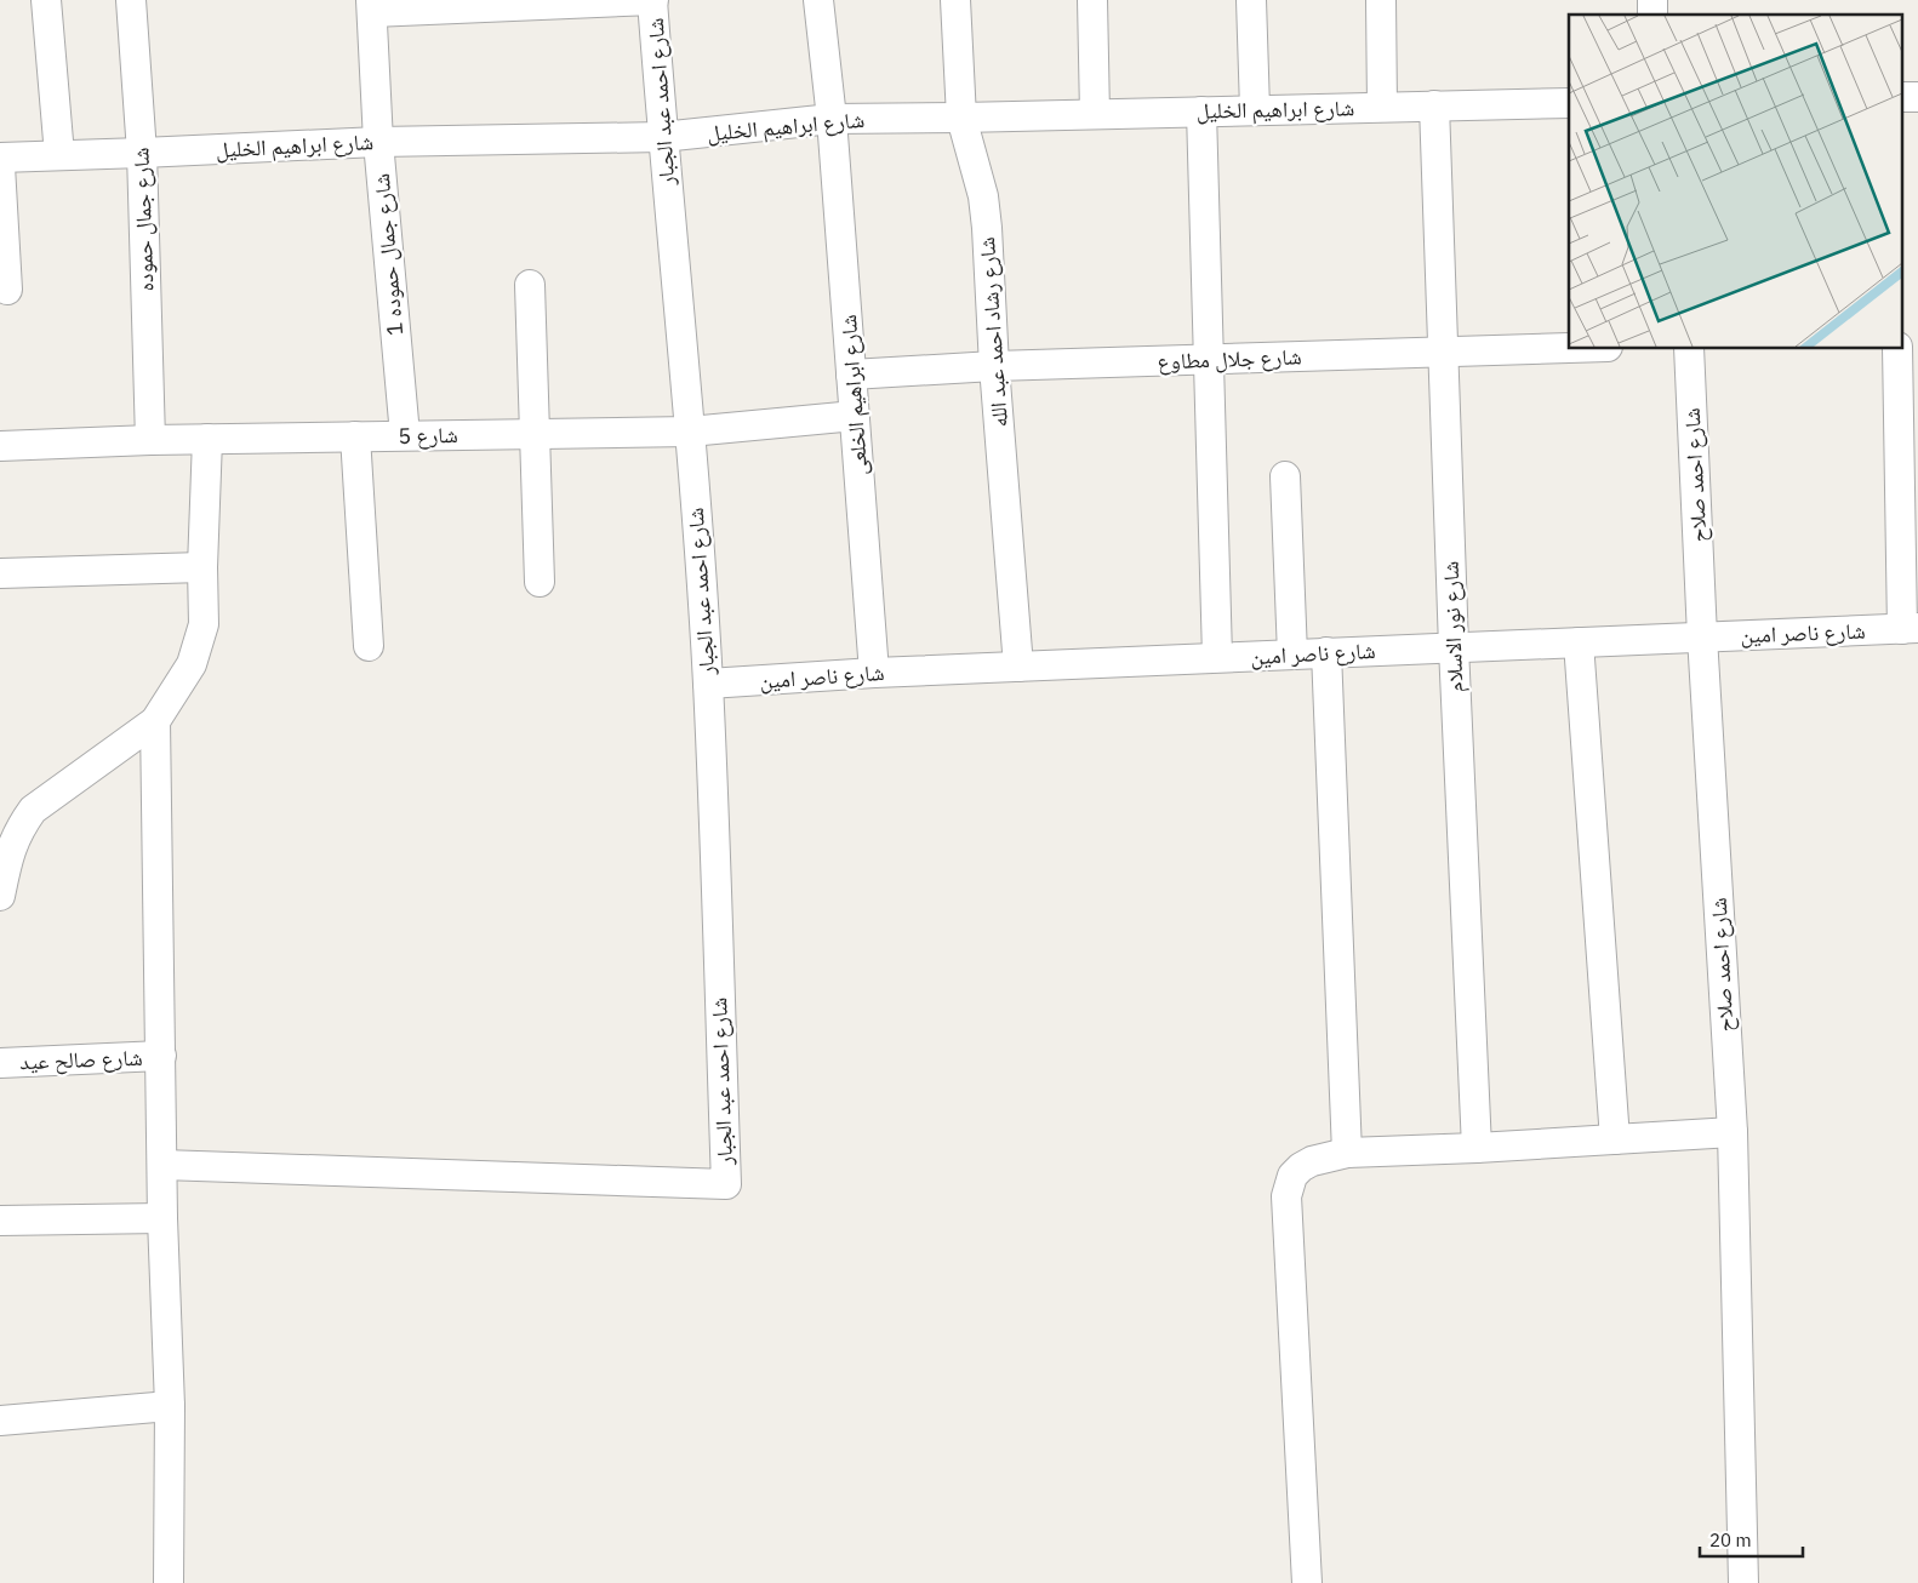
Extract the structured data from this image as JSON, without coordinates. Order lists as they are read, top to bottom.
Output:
{
  "streets": {
    "street": [
      "شارع احمد عبد الجبار",
      "شارع ابراهيم الخليل",
      "شارع جمال حموده",
      "شارع جمال حموده 1",
      "شارع رشاد احمد عبد الله",
      "شارع جلال مطاوع",
      "شارع ابراهيم الخلعى",
      "شارع 5",
      "شارع احمد صلاح",
      "شارع نور الاسلام",
      "شارع ناصر امين",
      "شارع صالح عيد"
    ]
  },
  "crossings": [
    ["شارع احمد عبد الجبار", "شارع ابراهيم الخليل"],
    ["شارع احمد عبد الجبار", "شارع 5"],
    ["شارع احمد عبد الجبار", "شارع ناصر امين"],
    ["شارع ابراهيم الخليل", "شارع جمال حموده"],
    ["شارع ابراهيم الخليل", "شارع جمال حموده 1"],
    ["شارع ابراهيم الخليل", "شارع رشاد احمد عبد الله"],
    ["شارع ابراهيم الخليل", "شارع ابراهيم الخلعى"],
    ["شارع ابراهيم الخليل", "شارع نور الاسلام"],
    ["شارع جمال حموده", "شارع 5"],
    ["شارع جمال حموده 1", "شارع 5"],
    ["شارع رشاد احمد عبد الله", "شارع جلال مطاوع"],
    ["شارع رشاد احمد عبد الله", "شارع ناصر امين"],
    ["شارع جلال مطاوع", "شارع ابراهيم الخلعى"],
    ["شارع جلال مطاوع", "شارع نور الاسلام"],
    ["شارع ابراهيم الخلعى", "شارع 5"],
    ["شارع ابراهيم الخلعى", "شارع ناصر امين"],
    ["شارع احمد صلاح", "شارع ناصر امين"],
    ["شارع نور الاسلام", "شارع ناصر امين"]
  ],
  "scale_bar": "20 m"
}
